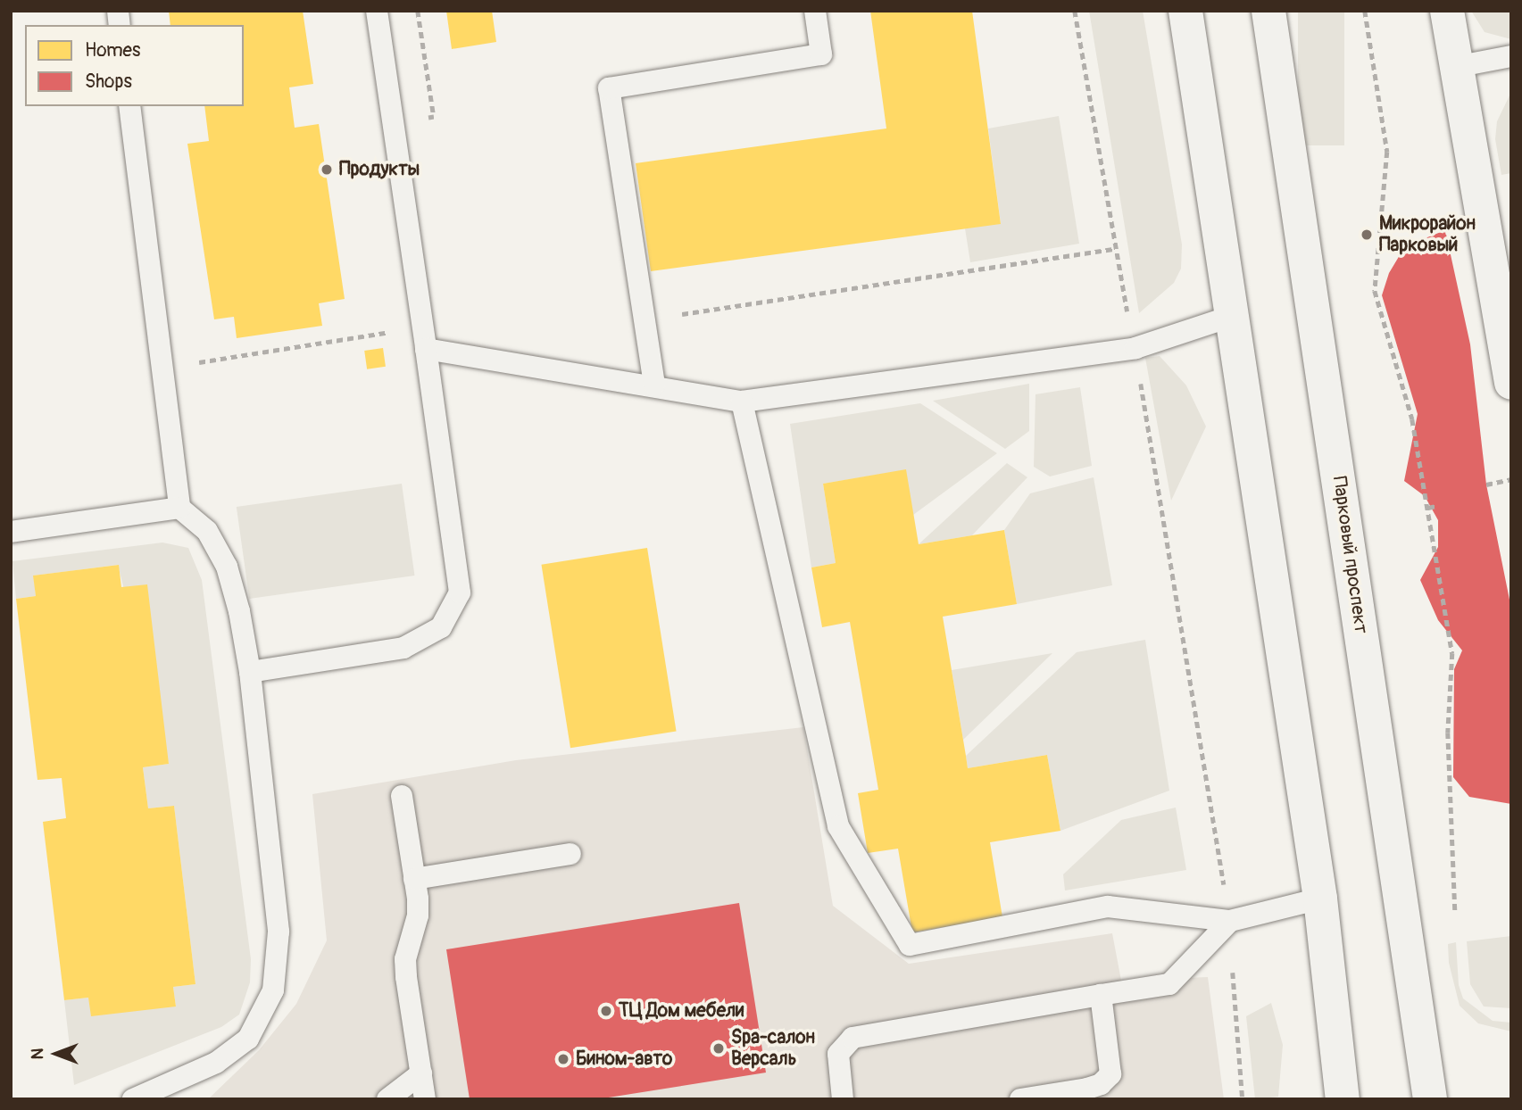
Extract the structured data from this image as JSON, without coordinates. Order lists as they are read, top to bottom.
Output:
{
  "streets": {
    "main road": ["Парковый проспект"]
  },
  "places": [
    "Продукты",
    "Микрорайон Парковый",
    "ТЦ Дом мебели",
    "Spa-салон Версаль",
    "Бином-авто"
  ],
  "legend": ["Homes", "Shops"],
  "north": "left"
}
